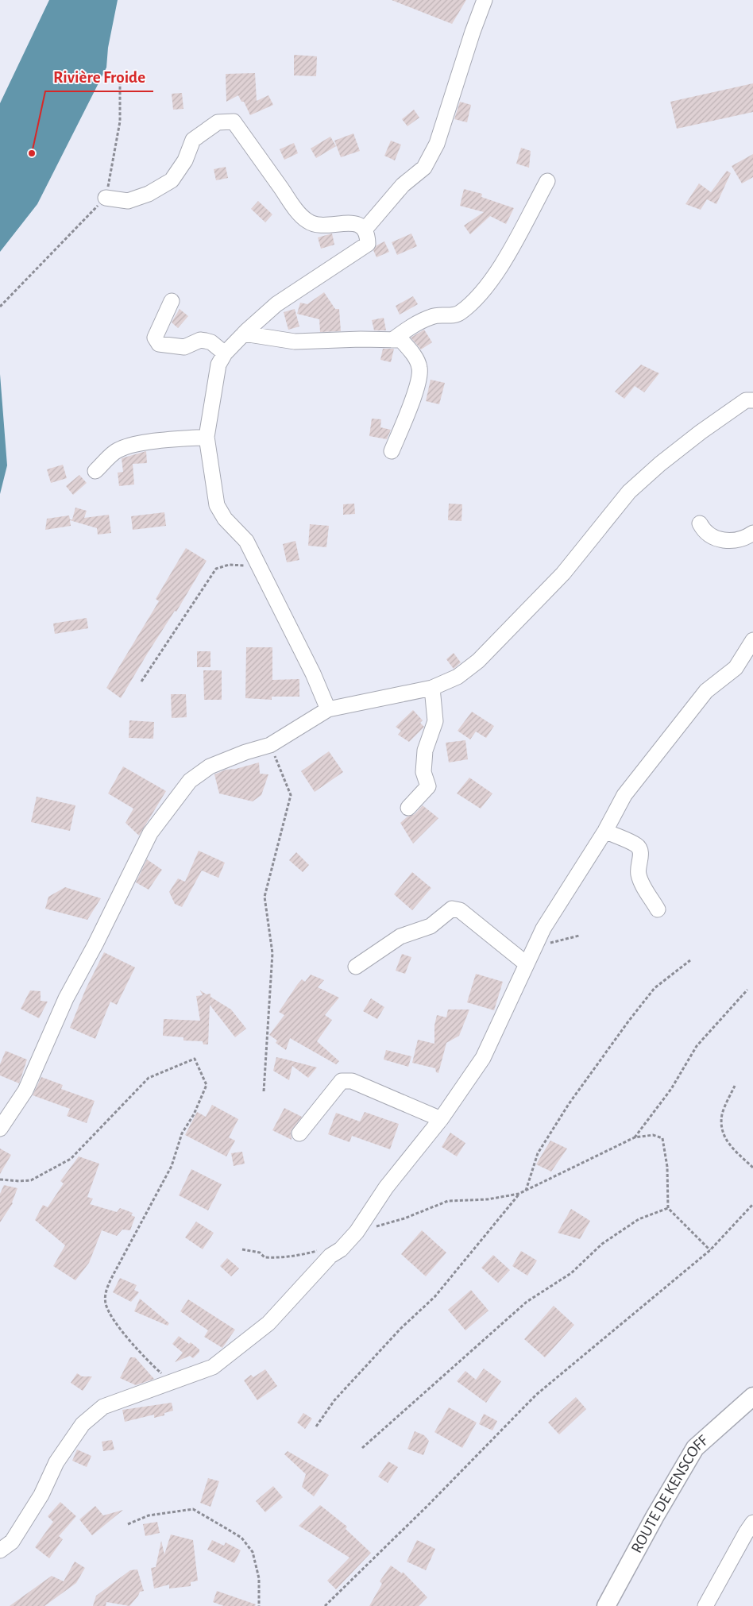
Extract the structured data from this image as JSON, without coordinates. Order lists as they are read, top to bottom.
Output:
{
  "streets": {
    "main road": ["ROUTE DE KENSCOFF"]
  },
  "places": ["Rivière Froide"]
}
